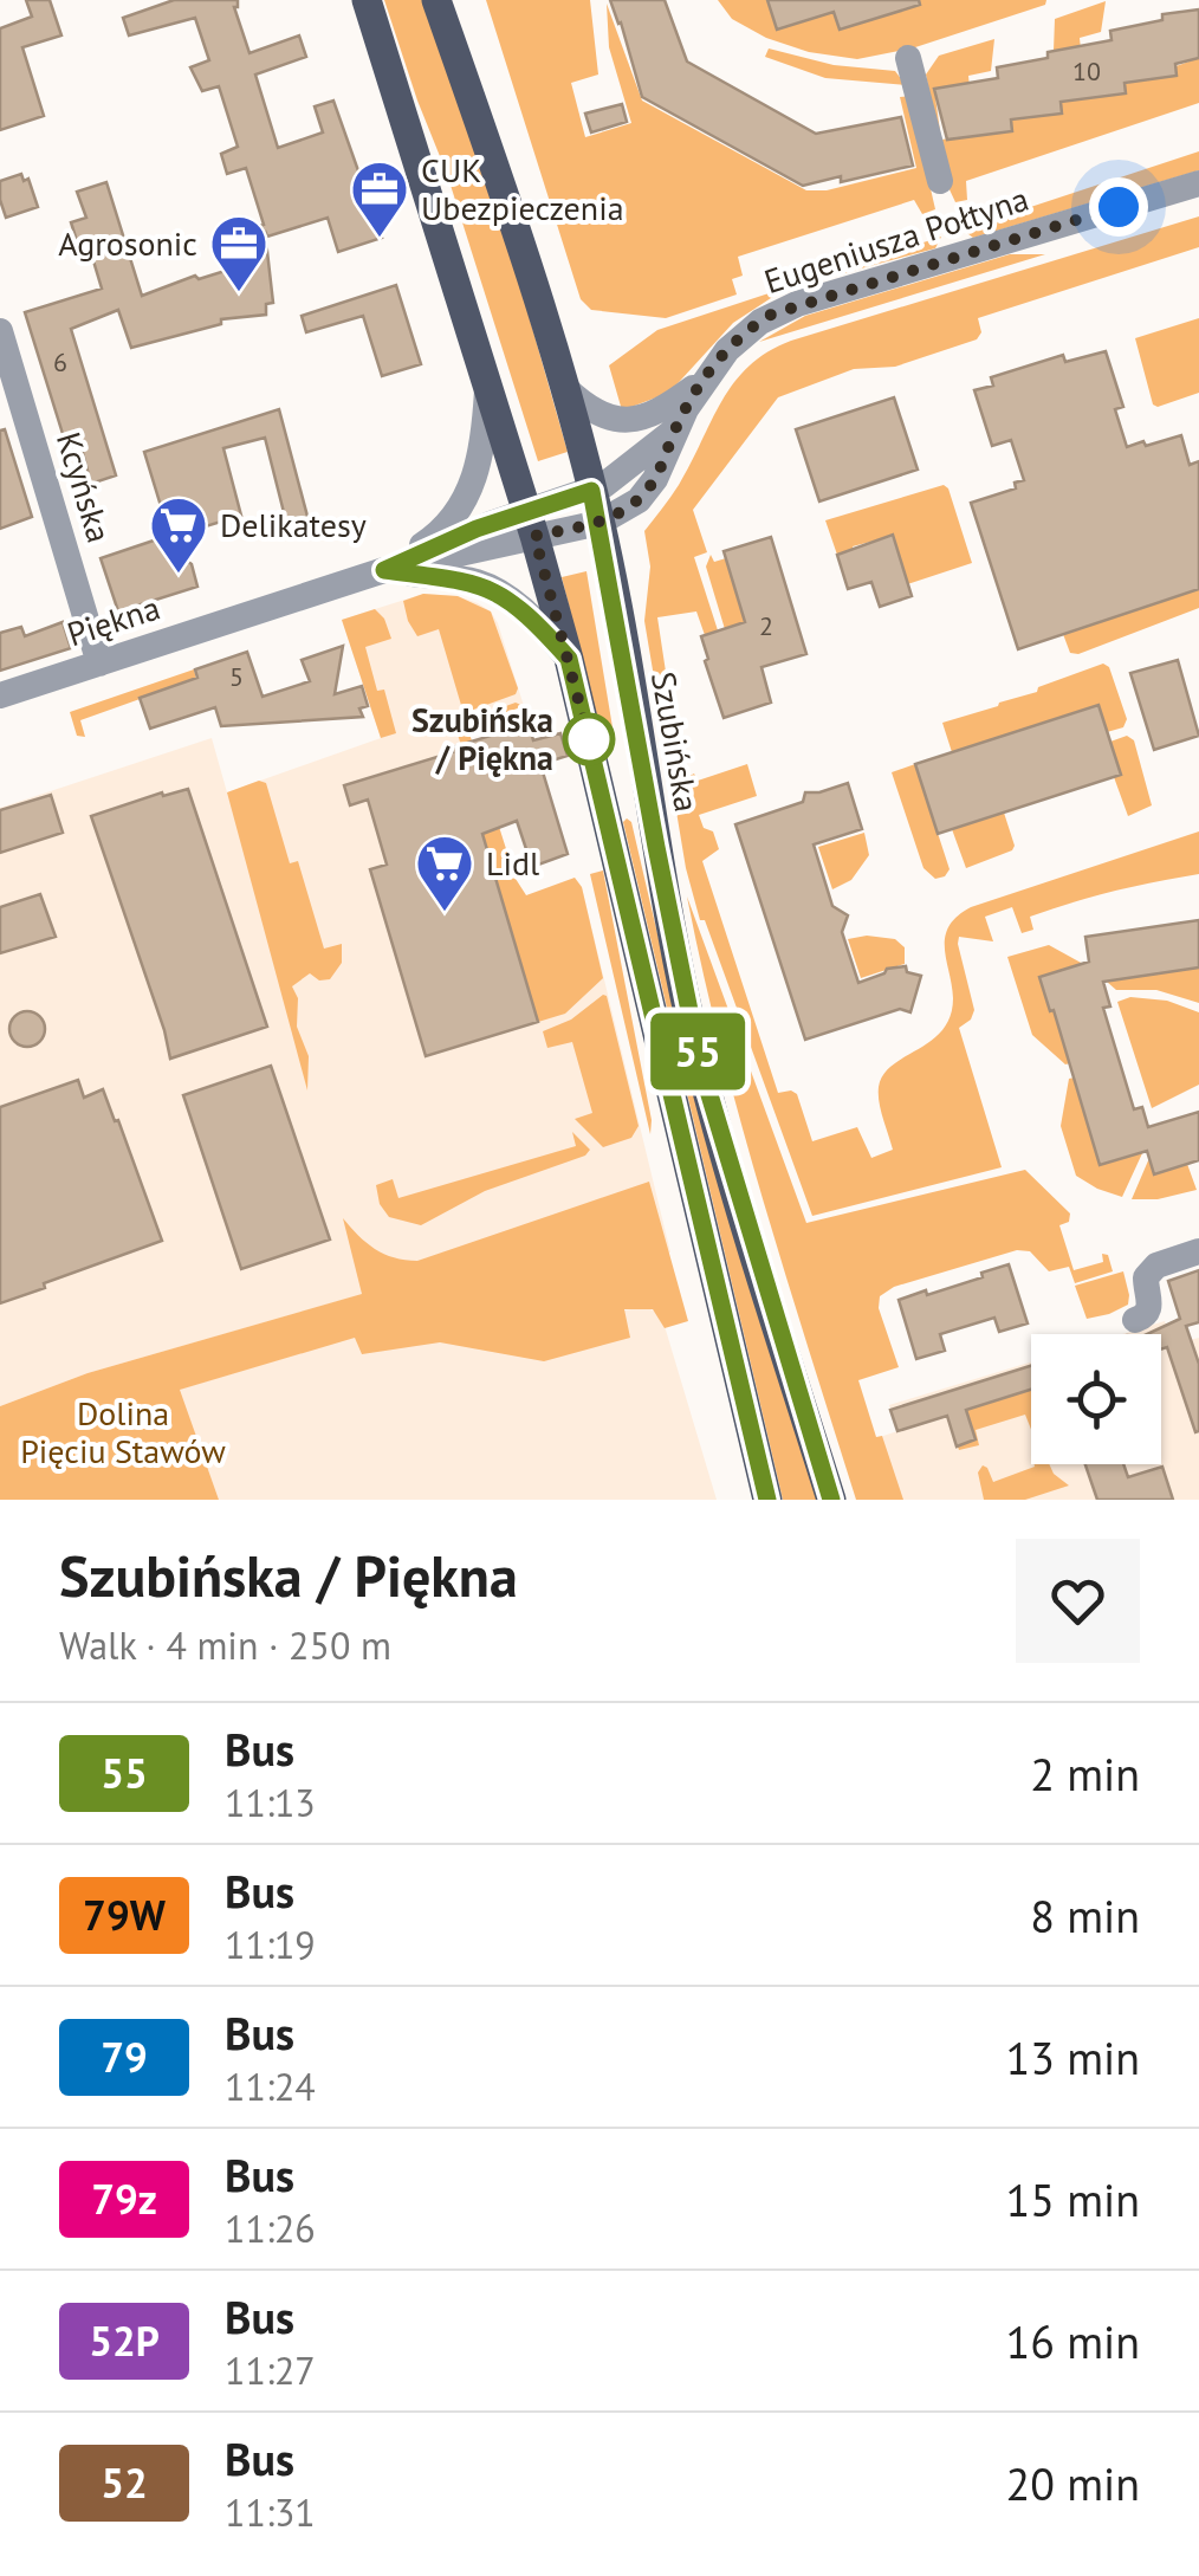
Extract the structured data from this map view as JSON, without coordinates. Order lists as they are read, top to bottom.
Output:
{
  "streets": {
    "main road": ["Szubińska"],
    "street": ["Eugeniusza Połtyna", "Kcyńska", "Piękna"]
  },
  "crossings": [
    ["Eugeniusza Połtyna", "Piękna"],
    ["Eugeniusza Połtyna", "Szubińska"],
    ["Kcyńska", "Piękna"],
    ["Piękna", "Szubińska"]
  ],
  "parks": ["Dolina Pięciu Stawów"],
  "places": {
    "office": ["CUK Ubezpieczenia", "Agrosonic"],
    "supermarket": ["Delikatesy", "Lidl"],
    "other": ["Szubińska / Piękna"]
  },
  "lines": ["bus line 55"],
  "house_numbers": [
    "10",
    "6",
    "2",
    "5"
  ],
  "page": {
    "on_map": "55",
    "heading": ["Szubińska / Piękna", "Walk · 4 min · 250 m"],
    "list": [
      {
        "mark": "55",
        "name": "Bus",
        "note": "11:13",
        "value": "2 min"
      },
      {
        "mark": "79W",
        "name": "Bus",
        "note": "11:19",
        "value": "8 min"
      },
      {
        "mark": "79",
        "name": "Bus",
        "note": "11:24",
        "value": "13 min"
      },
      {
        "mark": "79z",
        "name": "Bus",
        "note": "11:26",
        "value": "15 min"
      },
      {
        "mark": "52P",
        "name": "Bus",
        "note": "11:27",
        "value": "16 min"
      },
      {
        "mark": "52",
        "name": "Bus",
        "note": "11:31",
        "value": "20 min"
      }
    ]
  }
}
